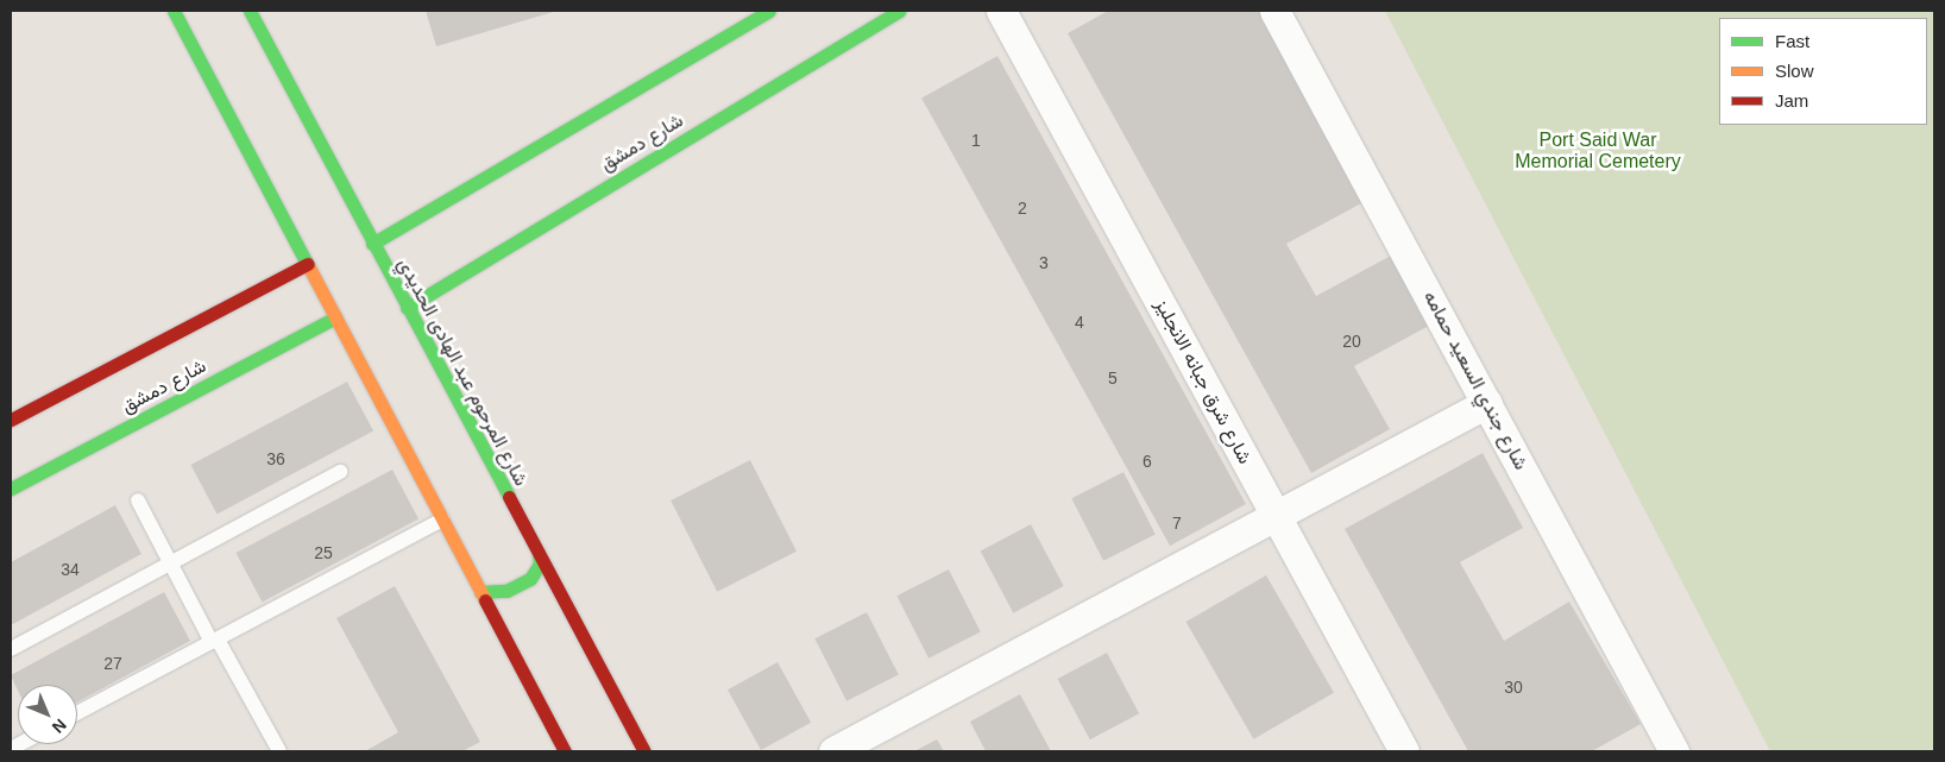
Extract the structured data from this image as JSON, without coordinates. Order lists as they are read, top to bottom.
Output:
{
  "streets": {
    "street": [
      "شارع دمشق",
      "شارع المرحوم عبد الهادى الحديدي",
      "شارع جندي السعيد حمامه",
      "شارع شرق جبانه الانجليز"
    ]
  },
  "crossings": [
    ["شارع دمشق", "شارع المرحوم عبد الهادى الحديدي"]
  ],
  "parks": ["Port Said War Memorial Cemetery"],
  "house_numbers": [
    "1",
    "2",
    "3",
    "4",
    "20",
    "5",
    "36",
    "6",
    "7",
    "25",
    "34",
    "27",
    "30"
  ],
  "legend": ["Fast", "Slow", "Jam"],
  "north": "bottom right"
}
